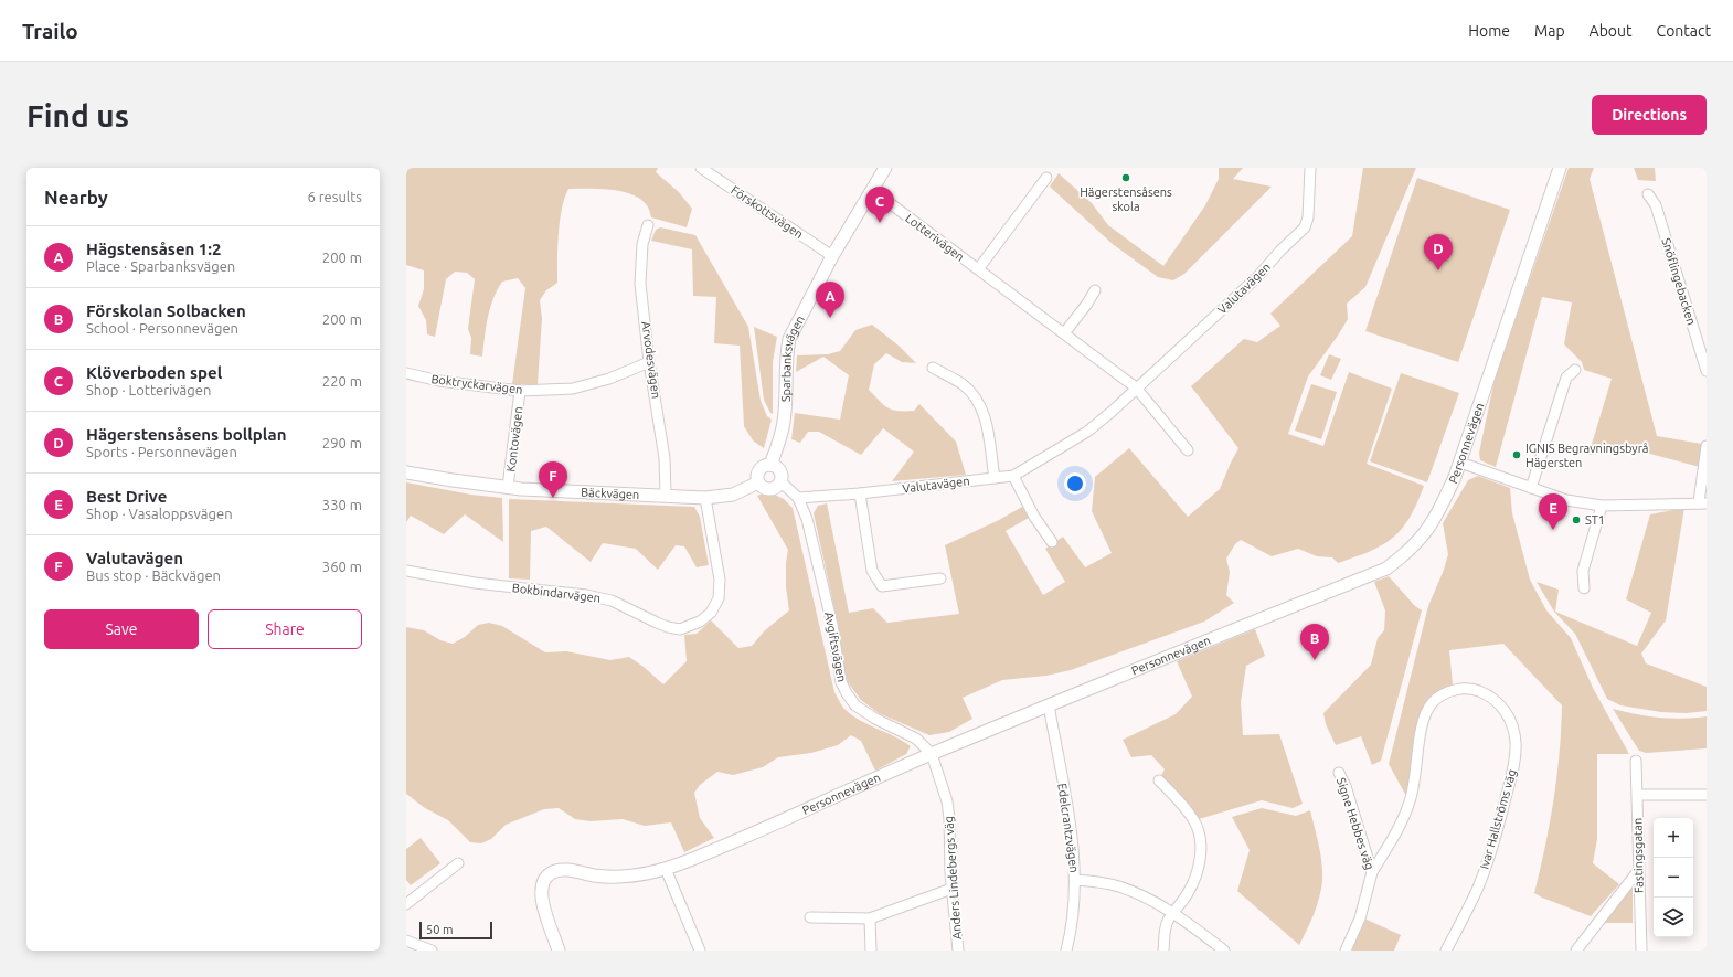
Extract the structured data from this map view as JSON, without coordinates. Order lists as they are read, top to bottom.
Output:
{
  "streets": {
    "street": [
      "Förskottsvägen",
      "Lotterivägen",
      "Snöflingebacken",
      "Valutavägen",
      "Sparbanksvägen",
      "Arvodesvägen",
      "Boktryckarvägen",
      "Kontovägen",
      "Personnevägen",
      "Bäckvägen",
      "Bokbindarvägen",
      "Avgiftsvägen",
      "Ivar Hallströms väg",
      "Signe Hebbes väg",
      "Edelcrantzvägen",
      "Fastingsgatan",
      "Anders Lindebergs väg"
    ]
  },
  "crossings": [
    ["Förskottsvägen", "Sparbanksvägen"],
    ["Lotterivägen", "Valutavägen"],
    ["Lotterivägen", "Sparbanksvägen"],
    ["Valutavägen", "Avgiftsvägen"],
    ["Sparbanksvägen", "Bäckvägen"],
    ["Arvodesvägen", "Boktryckarvägen"],
    ["Arvodesvägen", "Bäckvägen"],
    ["Boktryckarvägen", "Kontovägen"],
    ["Kontovägen", "Bäckvägen"],
    ["Personnevägen", "Avgiftsvägen"],
    ["Personnevägen", "Edelcrantzvägen"],
    ["Personnevägen", "Anders Lindebergs väg"],
    ["Bäckvägen", "Bokbindarvägen"],
    ["Avgiftsvägen", "Anders Lindebergs väg"],
    ["Ivar Hallströms väg", "Signe Hebbes väg"]
  ],
  "places": ["Hägerstensåsens skola", "IGNIS Begravningsbyrå Hägersten", "ST1"],
  "scale_bar": "50 m",
  "page": {
    "header": "Trailo",
    "nav": [
      "Home",
      "Map",
      "About",
      "Contact"
    ],
    "buttons": [
      "Directions",
      ["Save", "Share"]
    ],
    "title": "Find us",
    "heading": ["Nearby", "6 results"],
    "pins": [
      "C",
      "D",
      "A",
      "F",
      "E",
      "B"
    ],
    "list": [
      {
        "mark": "A",
        "name": "Hägstensåsen 1:2",
        "note": "Place · Sparbanksvägen",
        "value": "200 m"
      },
      {
        "mark": "B",
        "name": "Förskolan Solbacken",
        "note": "School · Personnevägen",
        "value": "200 m"
      },
      {
        "mark": "C",
        "name": "Klöverboden spel",
        "note": "Shop · Lotterivägen",
        "value": "220 m"
      },
      {
        "mark": "D",
        "name": "Hägerstensåsens bollplan",
        "note": "Sports · Personnevägen",
        "value": "290 m"
      },
      {
        "mark": "E",
        "name": "Best Drive",
        "note": "Shop · Vasaloppsvägen",
        "value": "330 m"
      },
      {
        "mark": "F",
        "name": "Valutavägen",
        "note": "Bus stop · Bäckvägen",
        "value": "360 m"
      }
    ],
    "map_buttons": ["+", "−"],
    "scale": "50 m"
  }
}
